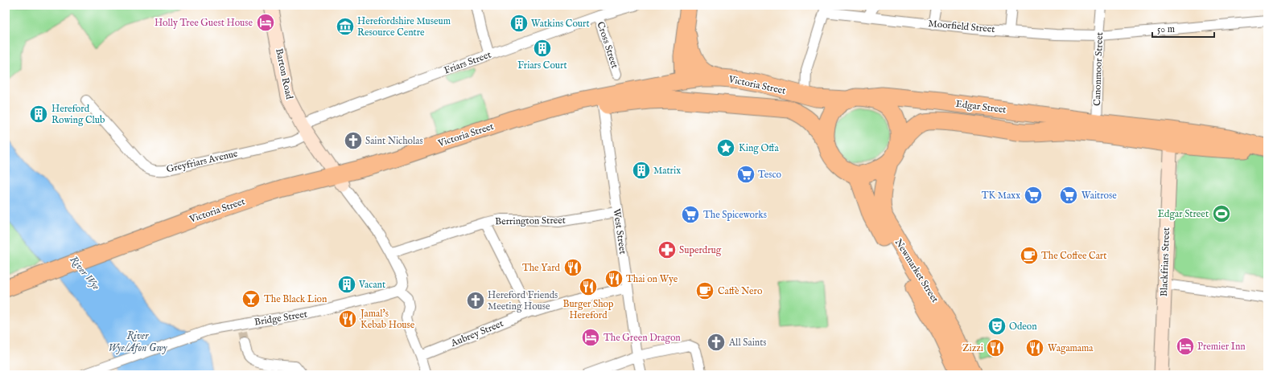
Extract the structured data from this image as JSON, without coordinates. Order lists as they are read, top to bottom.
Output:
{
  "streets": {
    "highway": ["Victoria Street", "Edgar Street", "Newmarket Street"],
    "street": [
      "Moorfield Street",
      "Cross Street",
      "Friars Street",
      "Canonmoor Street",
      "Barton Road",
      "Greyfriars Avenue",
      "Berrington Street",
      "West Street",
      "Blackfriars Street",
      "Bridge Street",
      "Aubrey Street"
    ]
  },
  "crossings": [
    ["Moorfield Street", "Canonmoor Street"],
    ["Cross Street", "Friars Street"],
    ["Friars Street", "Barton Road"],
    ["Friars Street", "Greyfriars Avenue"],
    ["Canonmoor Street", "Edgar Street"],
    ["Barton Road", "Victoria Street"],
    ["Barton Road", "Greyfriars Avenue"],
    ["Victoria Street", "Edgar Street"],
    ["Victoria Street", "West Street"],
    ["Victoria Street", "Newmarket Street"],
    ["Edgar Street", "Blackfriars Street"],
    ["Edgar Street", "Newmarket Street"],
    ["Berrington Street", "West Street"],
    ["West Street", "Aubrey Street"]
  ],
  "water": ["River Wye", "River Wye/Afon Gwy"],
  "places": {
    "hotel": ["Holly Tree Guest House", "The Green Dragon", "Premier Inn"],
    "building": [
      "Watkins Court",
      "Friars Court",
      "Hereford Rowing Club",
      "Matrix",
      "Vacant"
    ],
    "museum": ["Herefordshire Museum Resource Centre"],
    "church": ["Saint Nicholas", "Hereford Friends Meeting House", "All Saints"],
    "place": ["King Offa"],
    "supermarket": [
      "Tesco",
      "TK Maxx",
      "Waitrose",
      "The Spiceworks"
    ],
    "sports": ["Edgar Street"],
    "pharmacy": ["Superdrug"],
    "cafe": ["The Coffee Cart", "Caffè Nero"],
    "restaurant": [
      "The Yard",
      "Thai on Wye",
      "Burger Shop Hereford",
      "Jamal's Kebab House",
      "Zizzi",
      "Wagamama"
    ],
    "bar": ["The Black Lion"],
    "theatre": ["Odeon"]
  },
  "scale_bar": "50 m"
}
